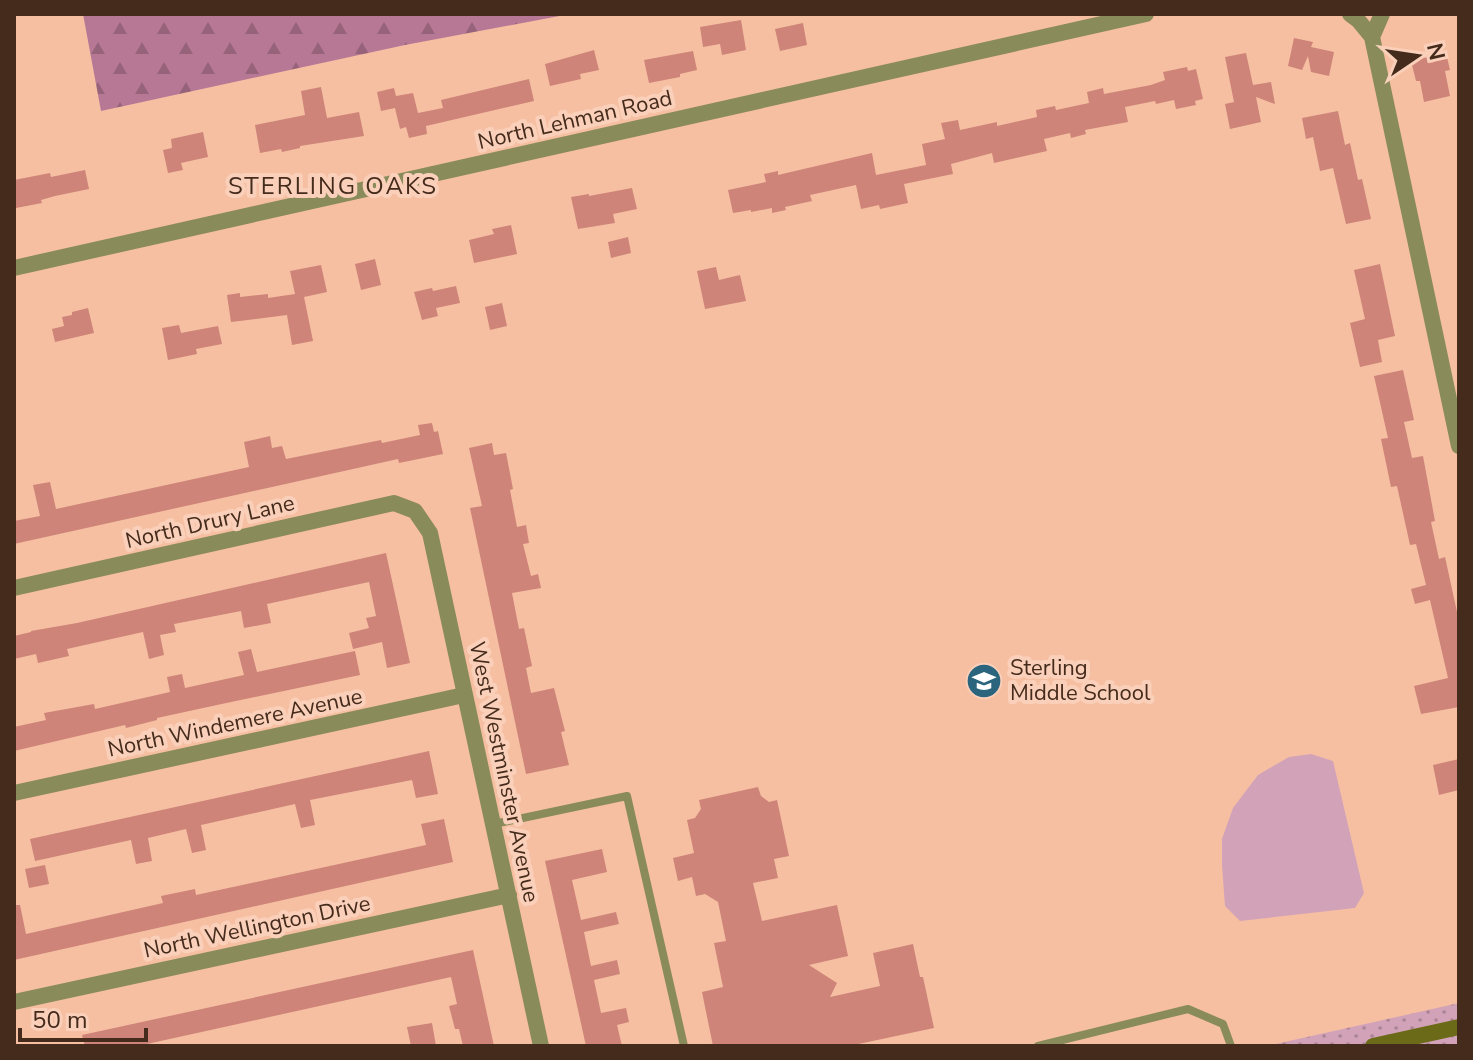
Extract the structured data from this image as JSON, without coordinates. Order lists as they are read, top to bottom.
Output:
{
  "streets": {
    "street": [
      "North Lehman Road",
      "North Drury Lane",
      "North Windemere Avenue",
      "West Westminster Avenue",
      "North Wellington Drive"
    ]
  },
  "crossings": [
    ["North Drury Lane", "West Westminster Avenue"],
    ["North Windemere Avenue", "West Westminster Avenue"],
    ["West Westminster Avenue", "North Wellington Drive"]
  ],
  "districts": ["STERLING OAKS"],
  "places": {
    "school or university": ["Sterling Middle School"]
  },
  "scale_bar": "50 m",
  "north": "right"
}
